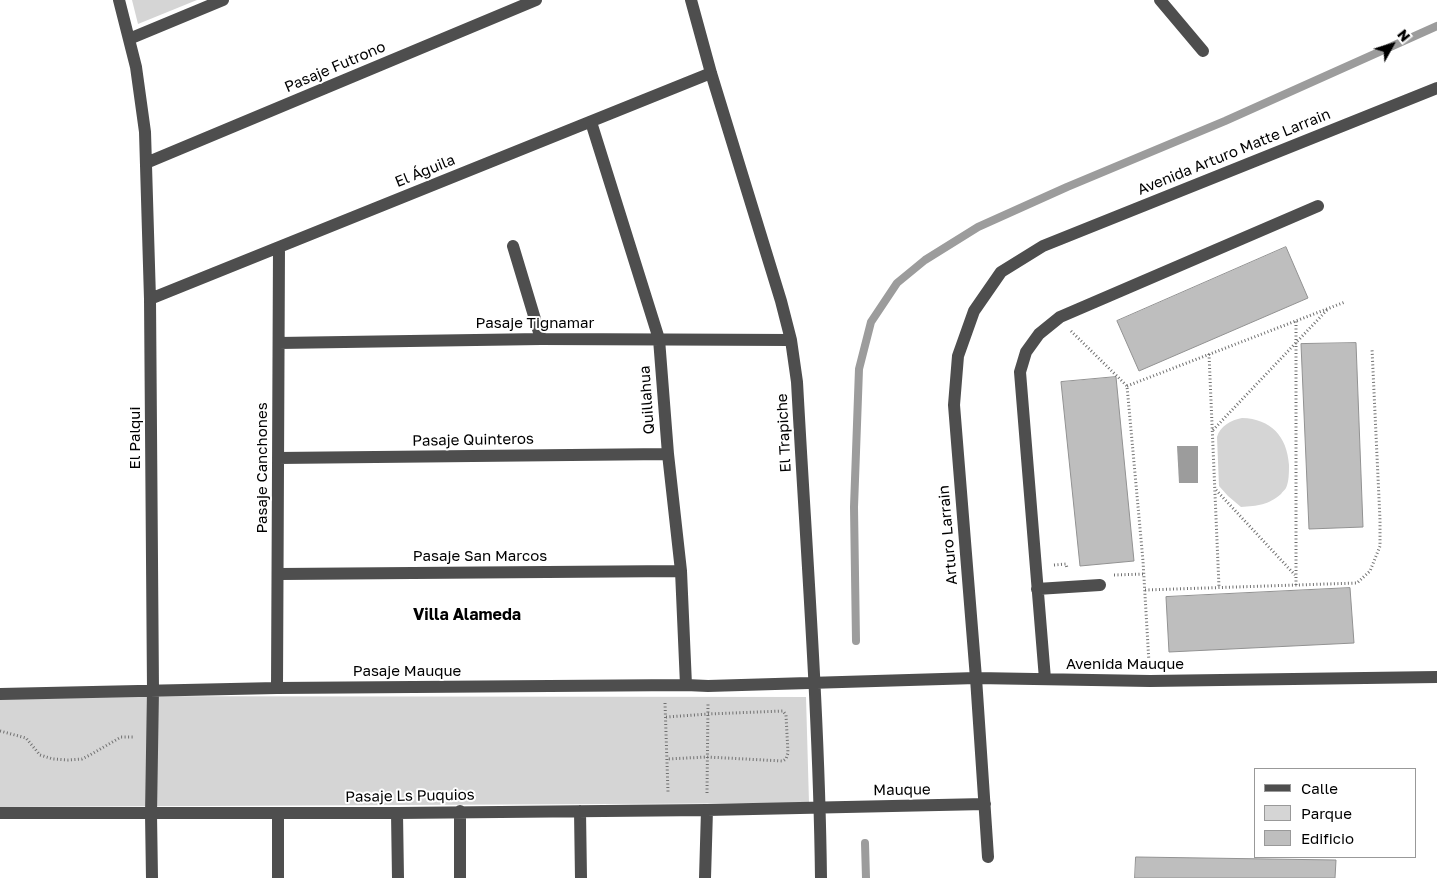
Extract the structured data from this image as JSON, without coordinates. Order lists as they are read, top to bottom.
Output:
{
  "streets": {
    "street": [
      "Pasaje Futrono",
      "Avenida Arturo Matte Larrain",
      "El Águila",
      "Pasaje Tignamar",
      "Quillahua",
      "El Trapiche",
      "El Palqui",
      "Pasaje Quinteros",
      "Pasaje Canchones",
      "Arturo Larrain",
      "Pasaje San Marcos",
      "Avenida Mauque",
      "Pasaje Mauque",
      "Mauque",
      "Pasaje Ls Puquios"
    ]
  },
  "crossings": [
    ["Pasaje Futrono", "El Palqui"],
    ["Avenida Arturo Matte Larrain", "Arturo Larrain"],
    ["El Águila", "Quillahua"],
    ["El Águila", "El Trapiche"],
    ["El Águila", "El Palqui"],
    ["El Águila", "Pasaje Canchones"],
    ["Pasaje Tignamar", "Quillahua"],
    ["Pasaje Tignamar", "El Trapiche"],
    ["Pasaje Tignamar", "Pasaje Canchones"],
    ["Quillahua", "Pasaje Quinteros"],
    ["Quillahua", "Pasaje San Marcos"],
    ["Quillahua", "Pasaje Mauque"],
    ["El Trapiche", "Avenida Mauque"],
    ["El Trapiche", "Pasaje Mauque"],
    ["El Trapiche", "Mauque"],
    ["El Trapiche", "Pasaje Ls Puquios"],
    ["El Palqui", "Pasaje Mauque"],
    ["El Palqui", "Pasaje Ls Puquios"],
    ["Pasaje Quinteros", "Pasaje Canchones"],
    ["Pasaje Canchones", "Pasaje San Marcos"],
    ["Pasaje Canchones", "Pasaje Mauque"],
    ["Arturo Larrain", "Avenida Mauque"],
    ["Arturo Larrain", "Mauque"],
    ["Avenida Mauque", "Pasaje Mauque"],
    ["Mauque", "Pasaje Ls Puquios"]
  ],
  "districts": ["Villa Alameda"],
  "legend": ["Calle", "Parque", "Edificio"],
  "north": "top right"
}
